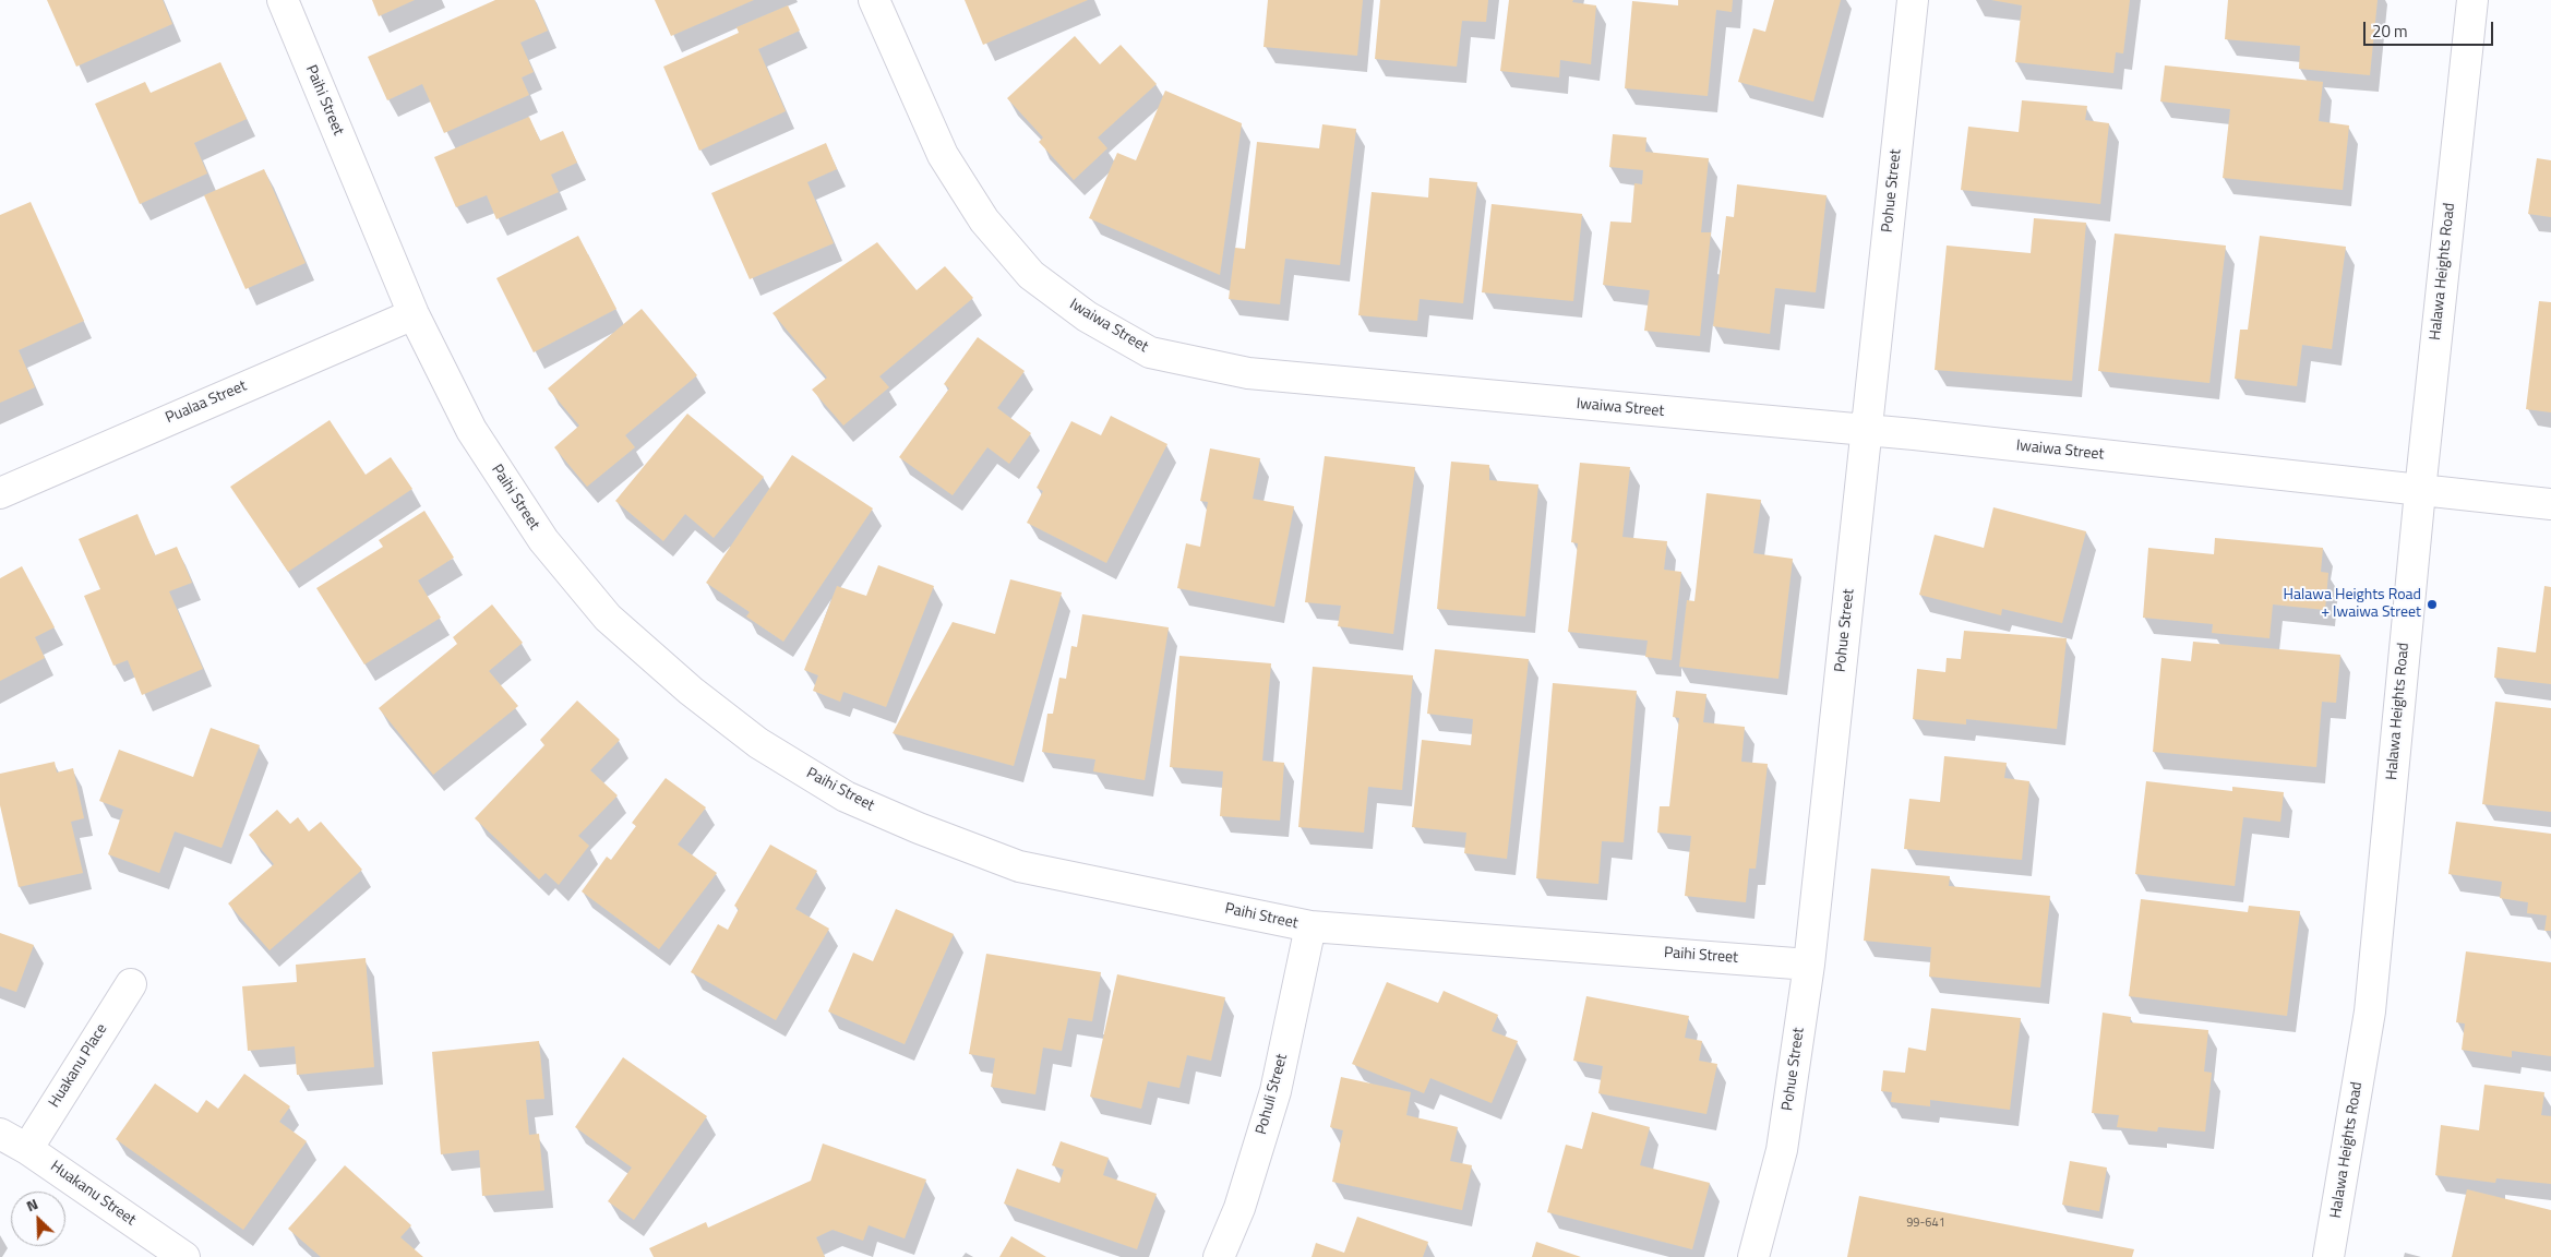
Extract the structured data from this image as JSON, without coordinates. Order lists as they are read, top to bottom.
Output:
{
  "streets": {
    "street": [
      "Paihi Street",
      "Pohue Street",
      "Halawa Heights Road",
      "Iwaiwa Street",
      "Pualaa Street",
      "Huakanu Place",
      "Pohuli Street",
      "Huakanu Street"
    ]
  },
  "crossings": [
    ["Paihi Street", "Pohue Street"],
    ["Paihi Street", "Pualaa Street"],
    ["Paihi Street", "Pohuli Street"],
    ["Pohue Street", "Iwaiwa Street"],
    ["Halawa Heights Road", "Iwaiwa Street"],
    ["Huakanu Place", "Huakanu Street"]
  ],
  "places": ["Halawa Heights Road + Iwaiwa Street"],
  "house_numbers": ["99-641"],
  "scale_bar": "20 m",
  "north": "top left"
}
